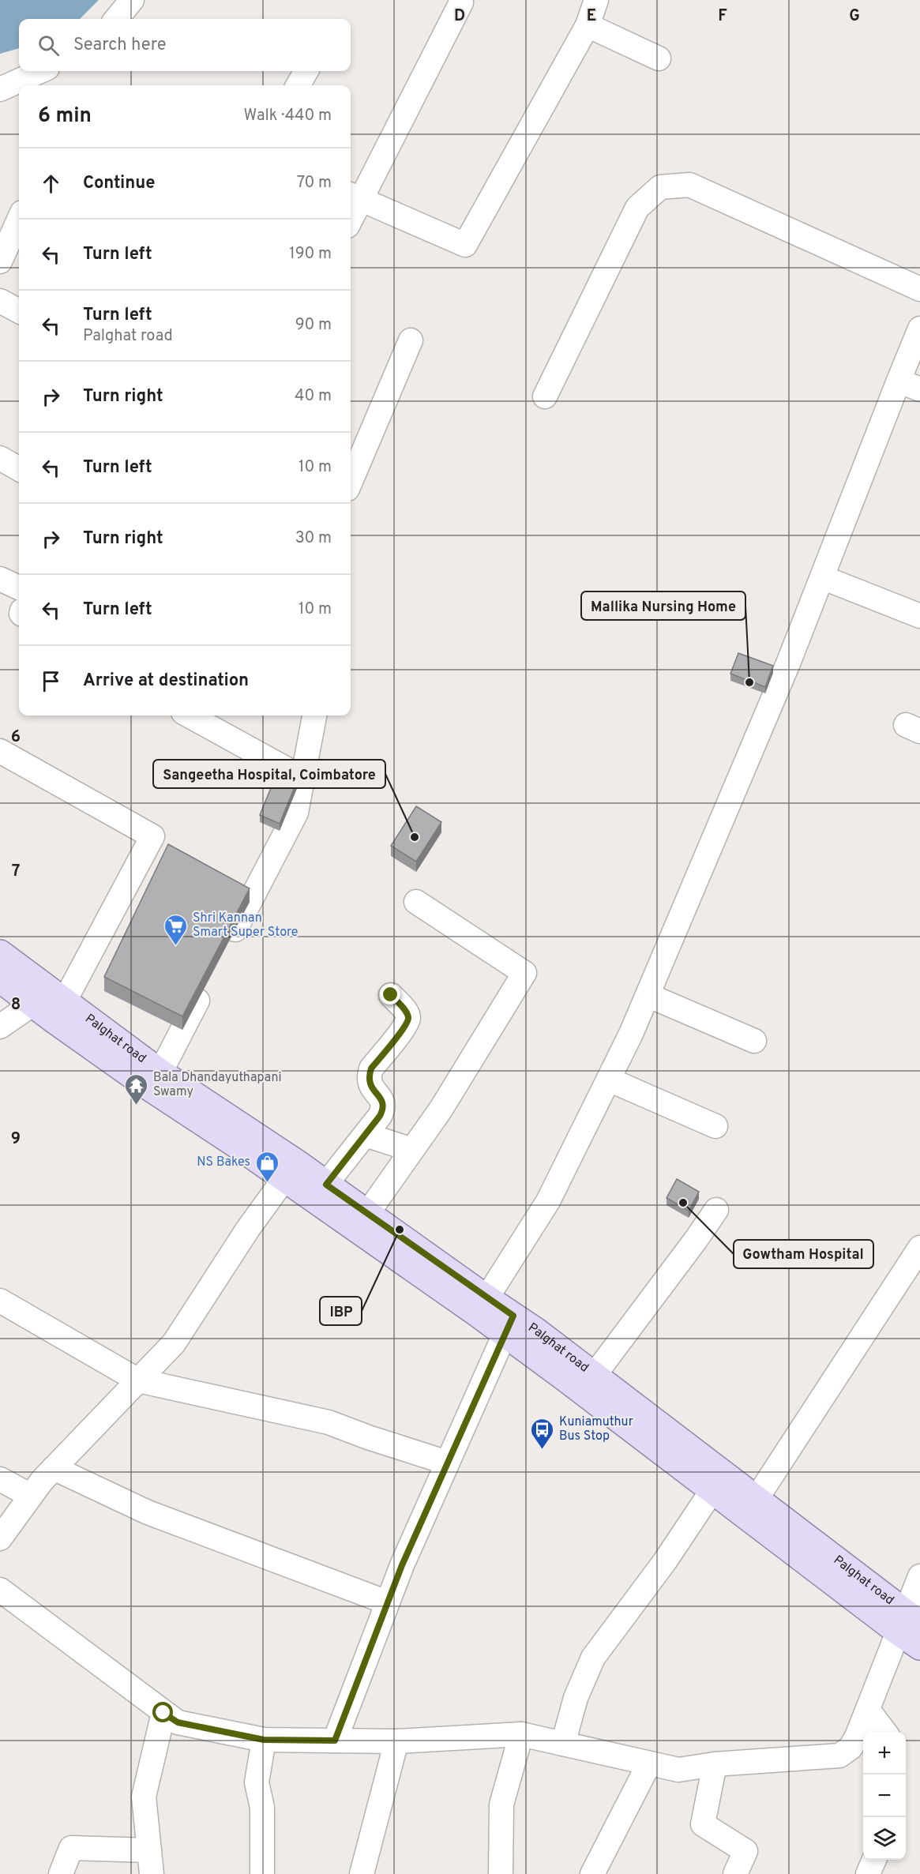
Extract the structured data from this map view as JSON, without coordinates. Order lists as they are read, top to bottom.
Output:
{
  "streets": {
    "main road": ["Palghat road"]
  },
  "places": {
    "other": [
      "Mallika Nursing Home",
      "Sangeetha Hospital, Coimbatore",
      "Gowtham Hospital",
      "IBP"
    ],
    "supermarket": ["Shri Kannan Smart Super Store"],
    "temple": ["Bala Dhandayuthapani Swamy"],
    "shop": ["NS Bakes"],
    "bus stop": ["Kuniamuthur Bus Stop"]
  },
  "page": {
    "search": "Search here",
    "heading": ["6 min", "Walk · 440 m"],
    "list": [
      ["Continue", "70 m"],
      ["Turn left", "190 m"],
      ["Turn left", "Palghat road", "90 m"],
      ["Turn right", "40 m"],
      ["Turn left", "10 m"],
      ["Turn right", "30 m"],
      ["Turn left", "10 m"],
      "Arrive at destination"
    ],
    "map_buttons": ["+", "−"]
  },
  "grid": {
    "columns": [
      "D",
      "E",
      "F",
      "G"
    ],
    "rows": [
      "6",
      "7",
      "8",
      "9"
    ]
  }
}
